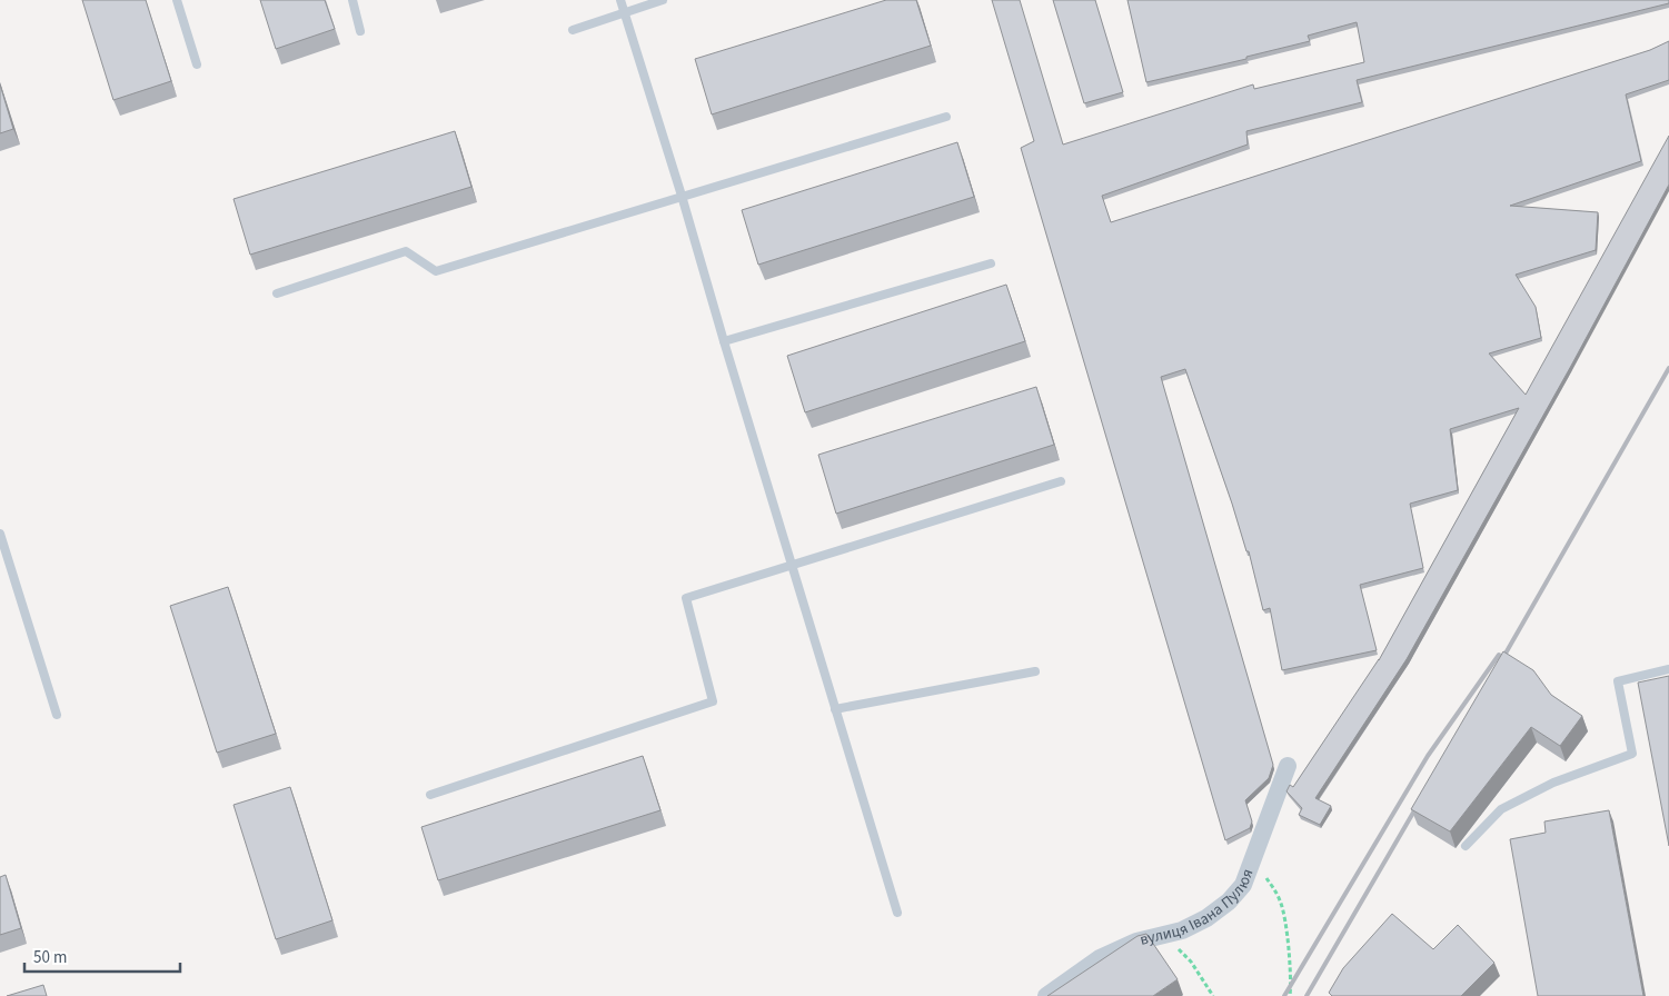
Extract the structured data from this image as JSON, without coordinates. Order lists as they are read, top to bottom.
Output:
{
  "streets": {
    "street": ["вулиця Івана Пулюя"]
  },
  "scale_bar": "50 m"
}
